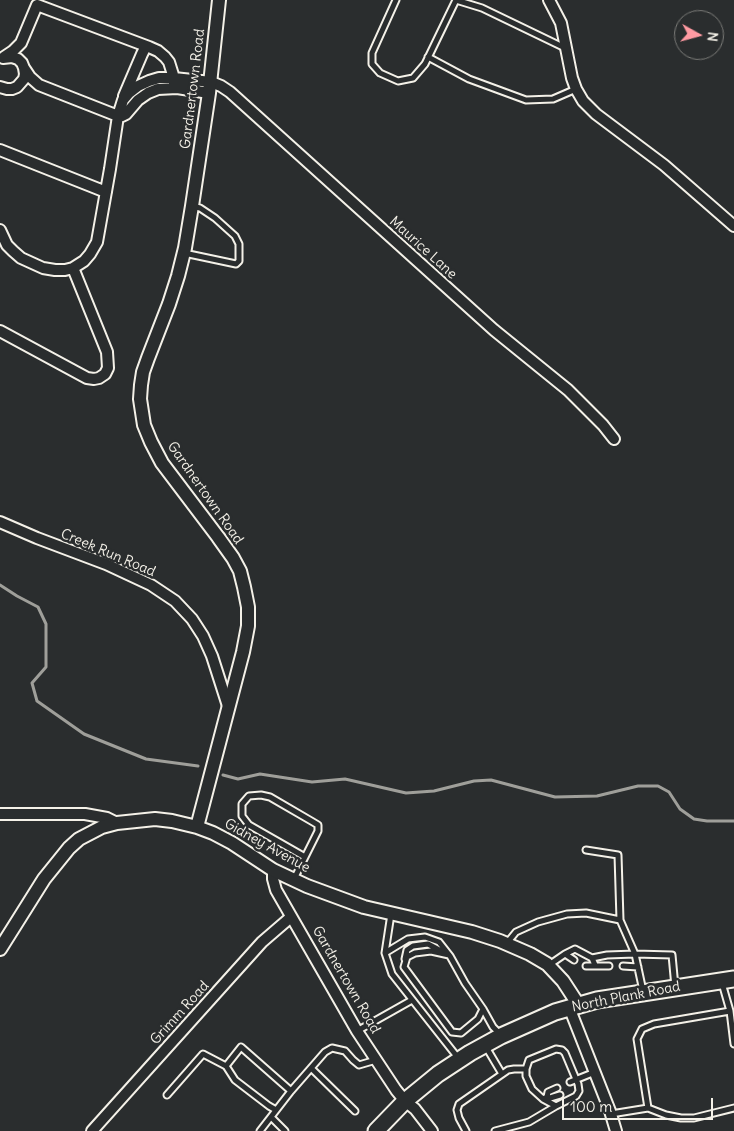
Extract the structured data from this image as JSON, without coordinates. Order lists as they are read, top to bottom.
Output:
{
  "streets": {
    "main road": ["North Plank Road"],
    "street": [
      "Gardnertown Road",
      "Maurice Lane",
      "Creek Run Road",
      "Gidney Avenue",
      "Grimm Road"
    ]
  },
  "crossings": [
    ["Gardnertown Road", "Maurice Lane"],
    ["Gardnertown Road", "Creek Run Road"],
    ["Gardnertown Road", "Gidney Avenue"],
    ["Gardnertown Road", "North Plank Road"],
    ["Gardnertown Road", "Grimm Road"],
    ["Gidney Avenue", "North Plank Road"]
  ],
  "scale_bar": "100 m",
  "north": "right"
}
